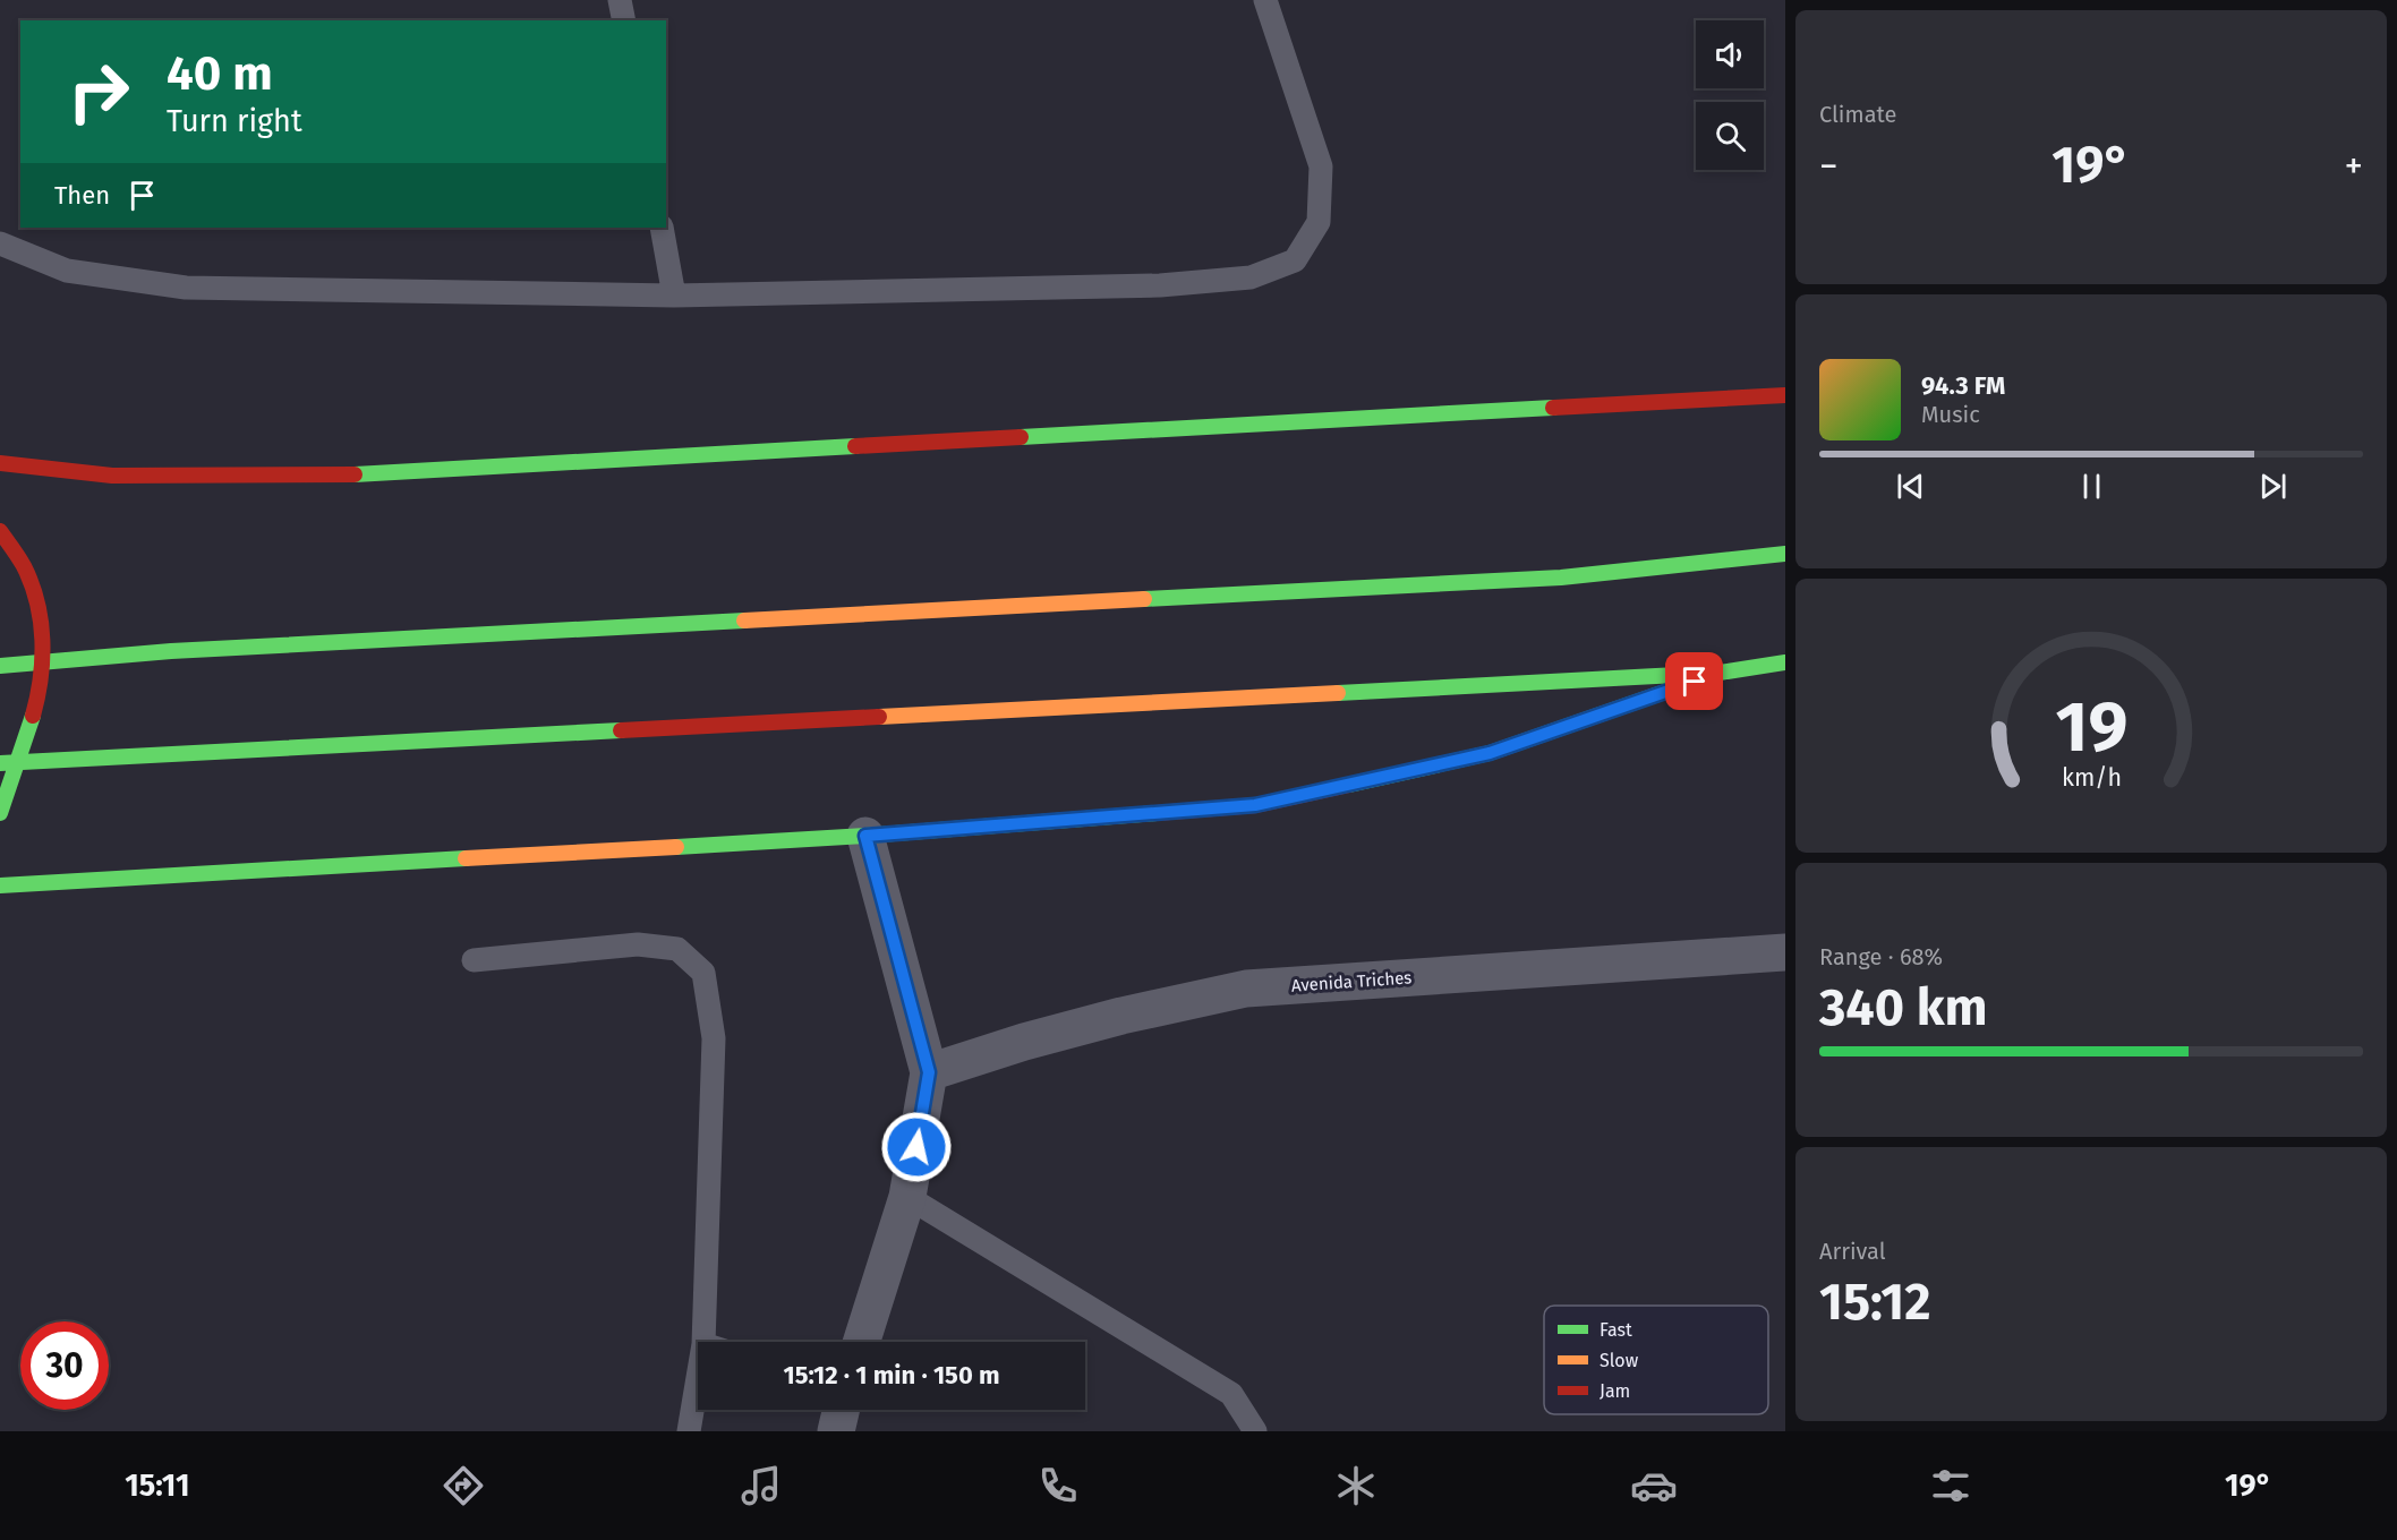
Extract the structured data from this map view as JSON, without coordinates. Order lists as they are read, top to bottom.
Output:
{
  "streets": {
    "street": ["Avenida Triches"]
  },
  "legend": ["Fast", "Slow", "Jam"],
  "page": {
    "tile": [
      "Climate",
      ["Range · 68%", "340 km"],
      ["Arrival", "15:12"]
    ],
    "turn": ["40 m", "Turn right"],
    "heat": ["−", "19°", "+"],
    "then": "Then",
    "song": ["94.3 FM", "Music"],
    "limit": "30",
    "trip": "15:12 · 1 min · 150 m",
    "tabs": ["15:11", "19°"],
    "gauge": ["19", "km/h"]
  }
}
